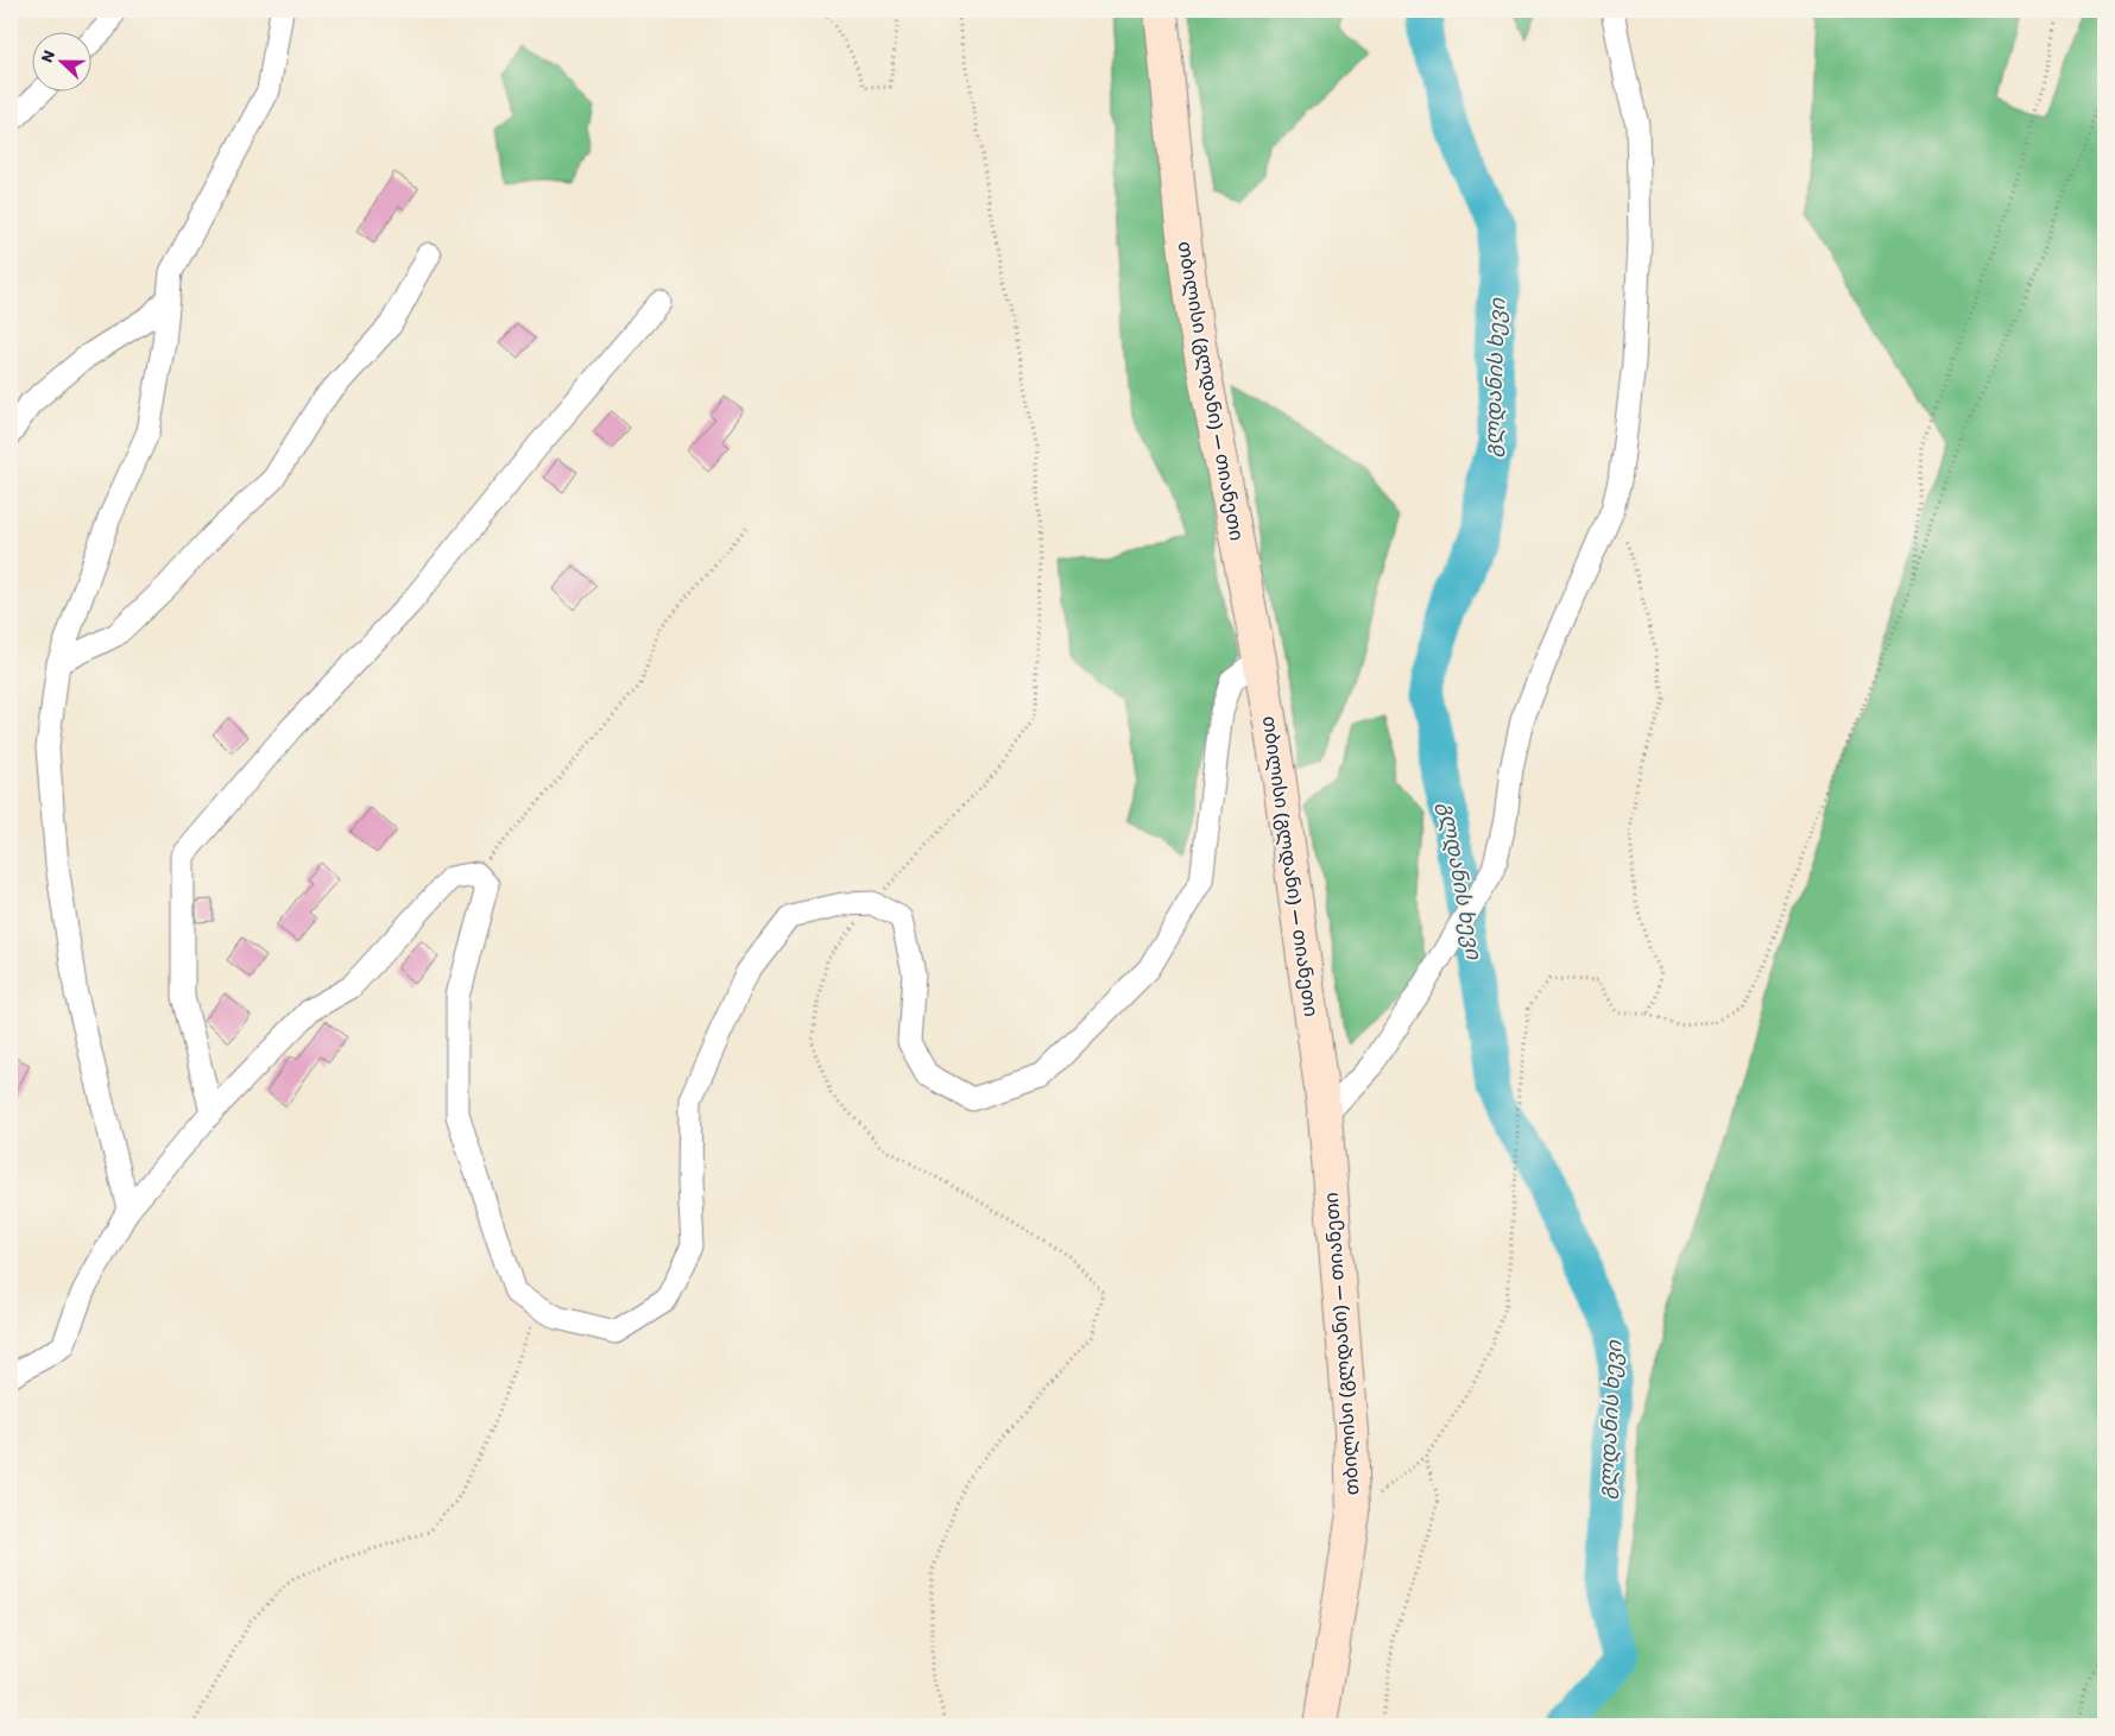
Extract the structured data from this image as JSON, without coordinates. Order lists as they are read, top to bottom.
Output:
{
  "streets": {
    "main road": ["თბილისი (გლდანი) — თიანეთი"]
  },
  "water": ["გლდანის ხევი"],
  "north": "left"
}
